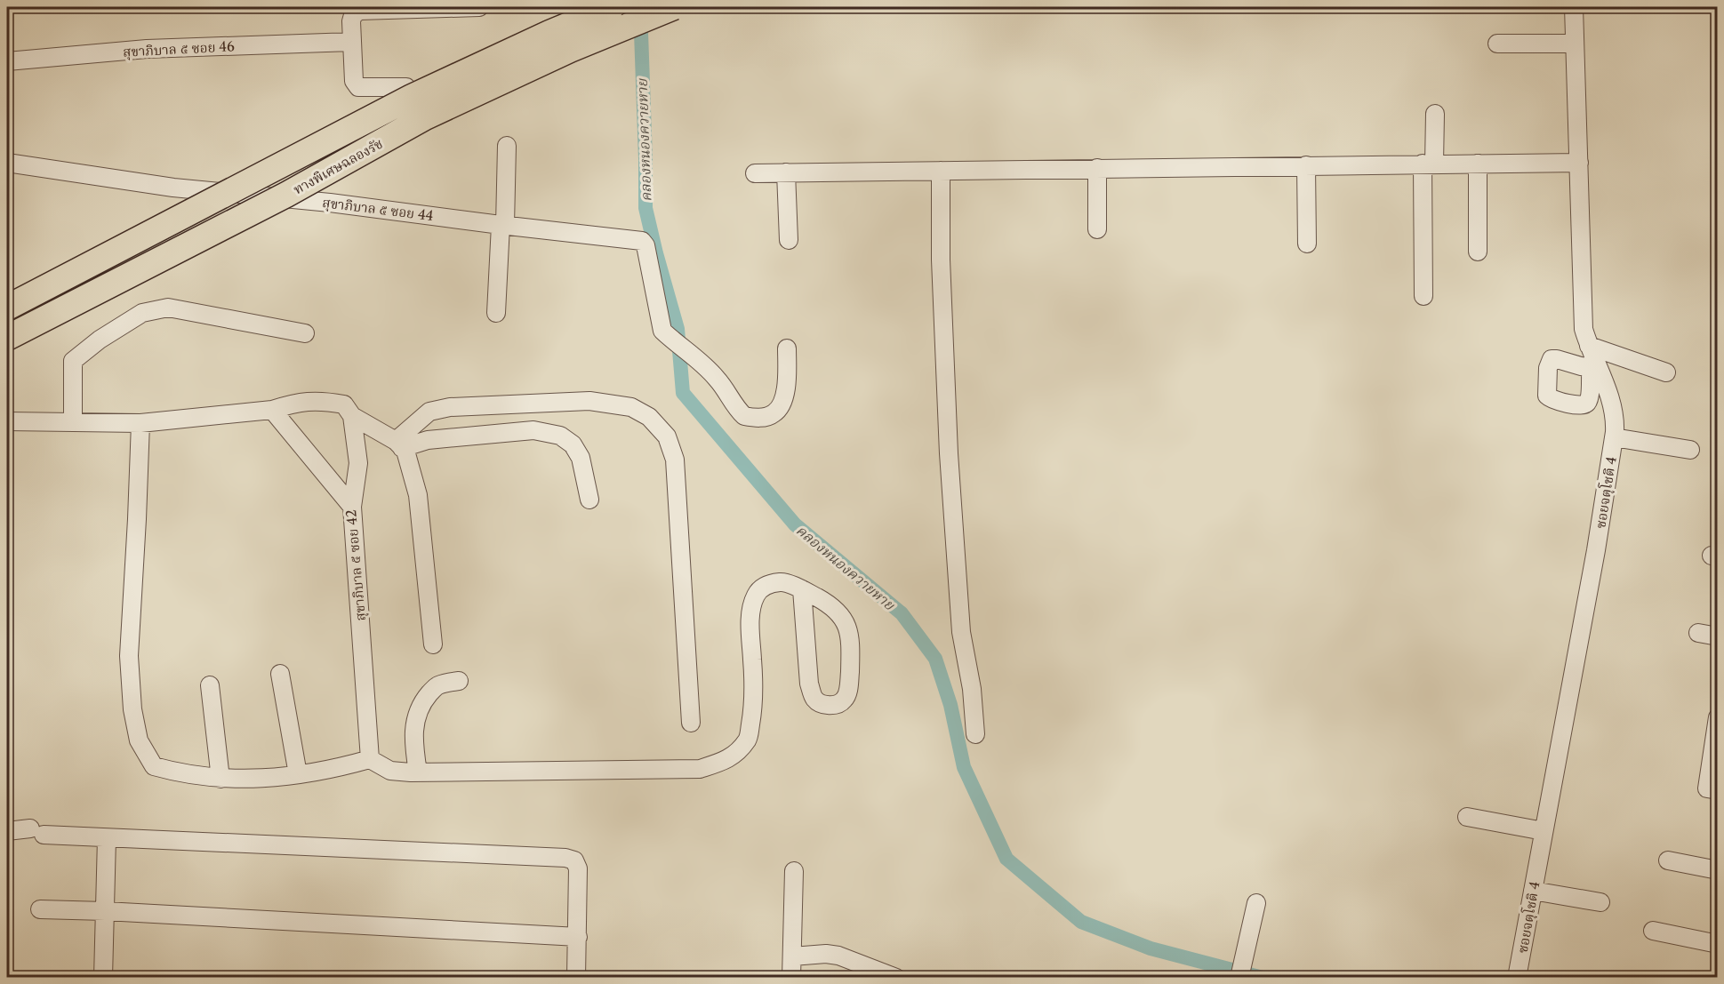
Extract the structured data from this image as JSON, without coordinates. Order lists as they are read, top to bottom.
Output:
{
  "streets": {
    "highway": ["ทางพิเศษฉลองรัช"],
    "street": [
      "สุขาภิบาล ๕ ซอย 46",
      "สุขาภิบาล ๕ ซอย 44",
      "ซอยจตุโชติ 4",
      "สุขาภิบาล ๕ ซอย 42"
    ]
  },
  "water": ["คลองหนองควายหาย"]
}
